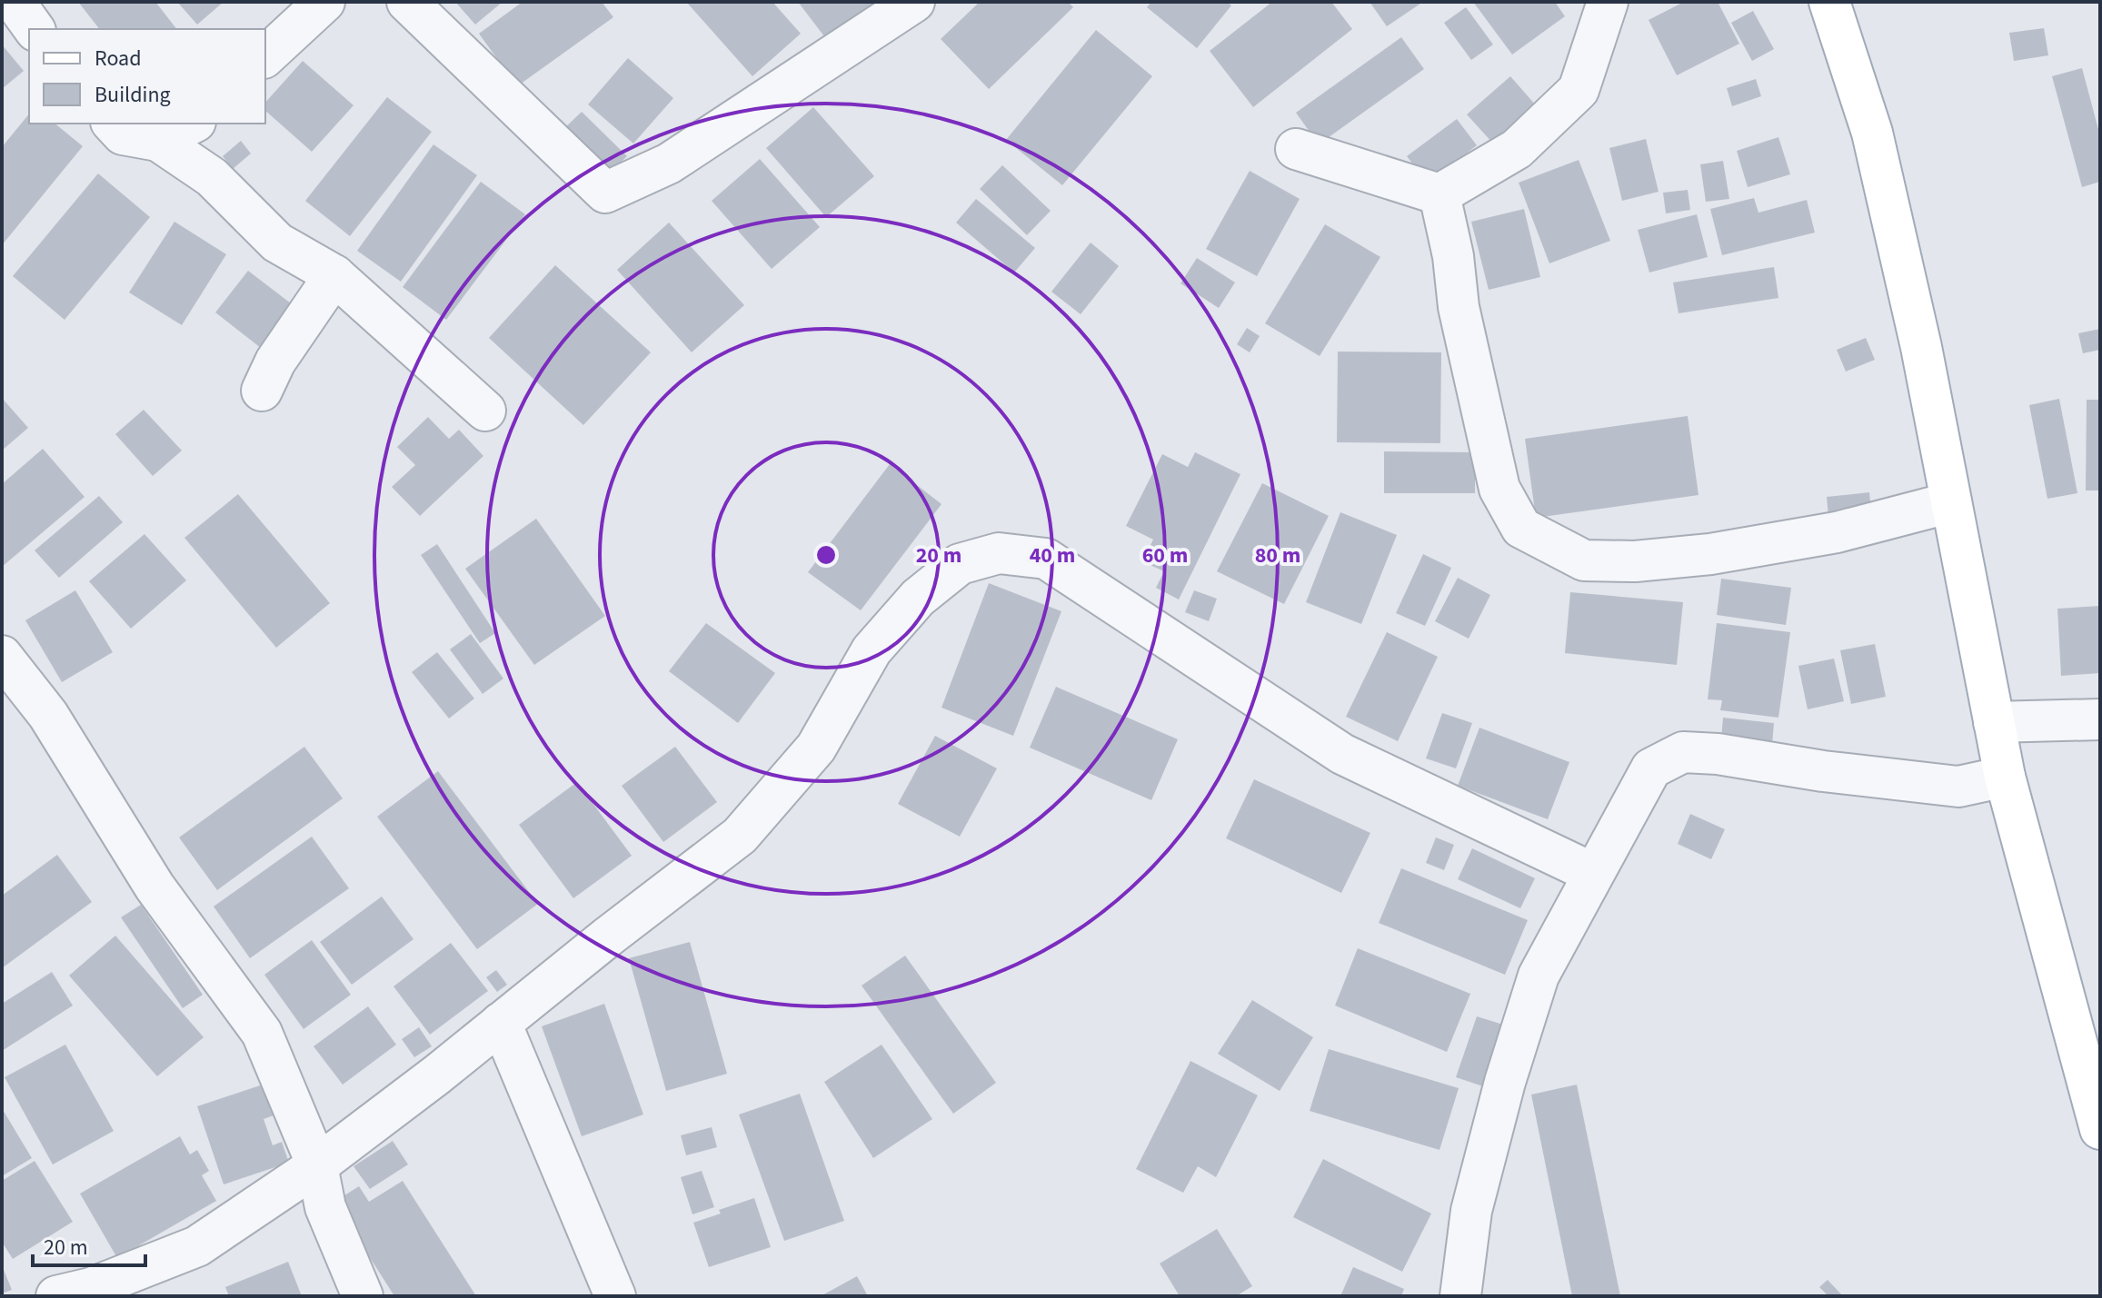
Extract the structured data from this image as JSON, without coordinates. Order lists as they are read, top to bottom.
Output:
{
  "legend": ["Road", "Building"],
  "scale_bar": "20 m",
  "rings": [
    "20 m",
    "40 m",
    "60 m",
    "80 m"
  ]
}
